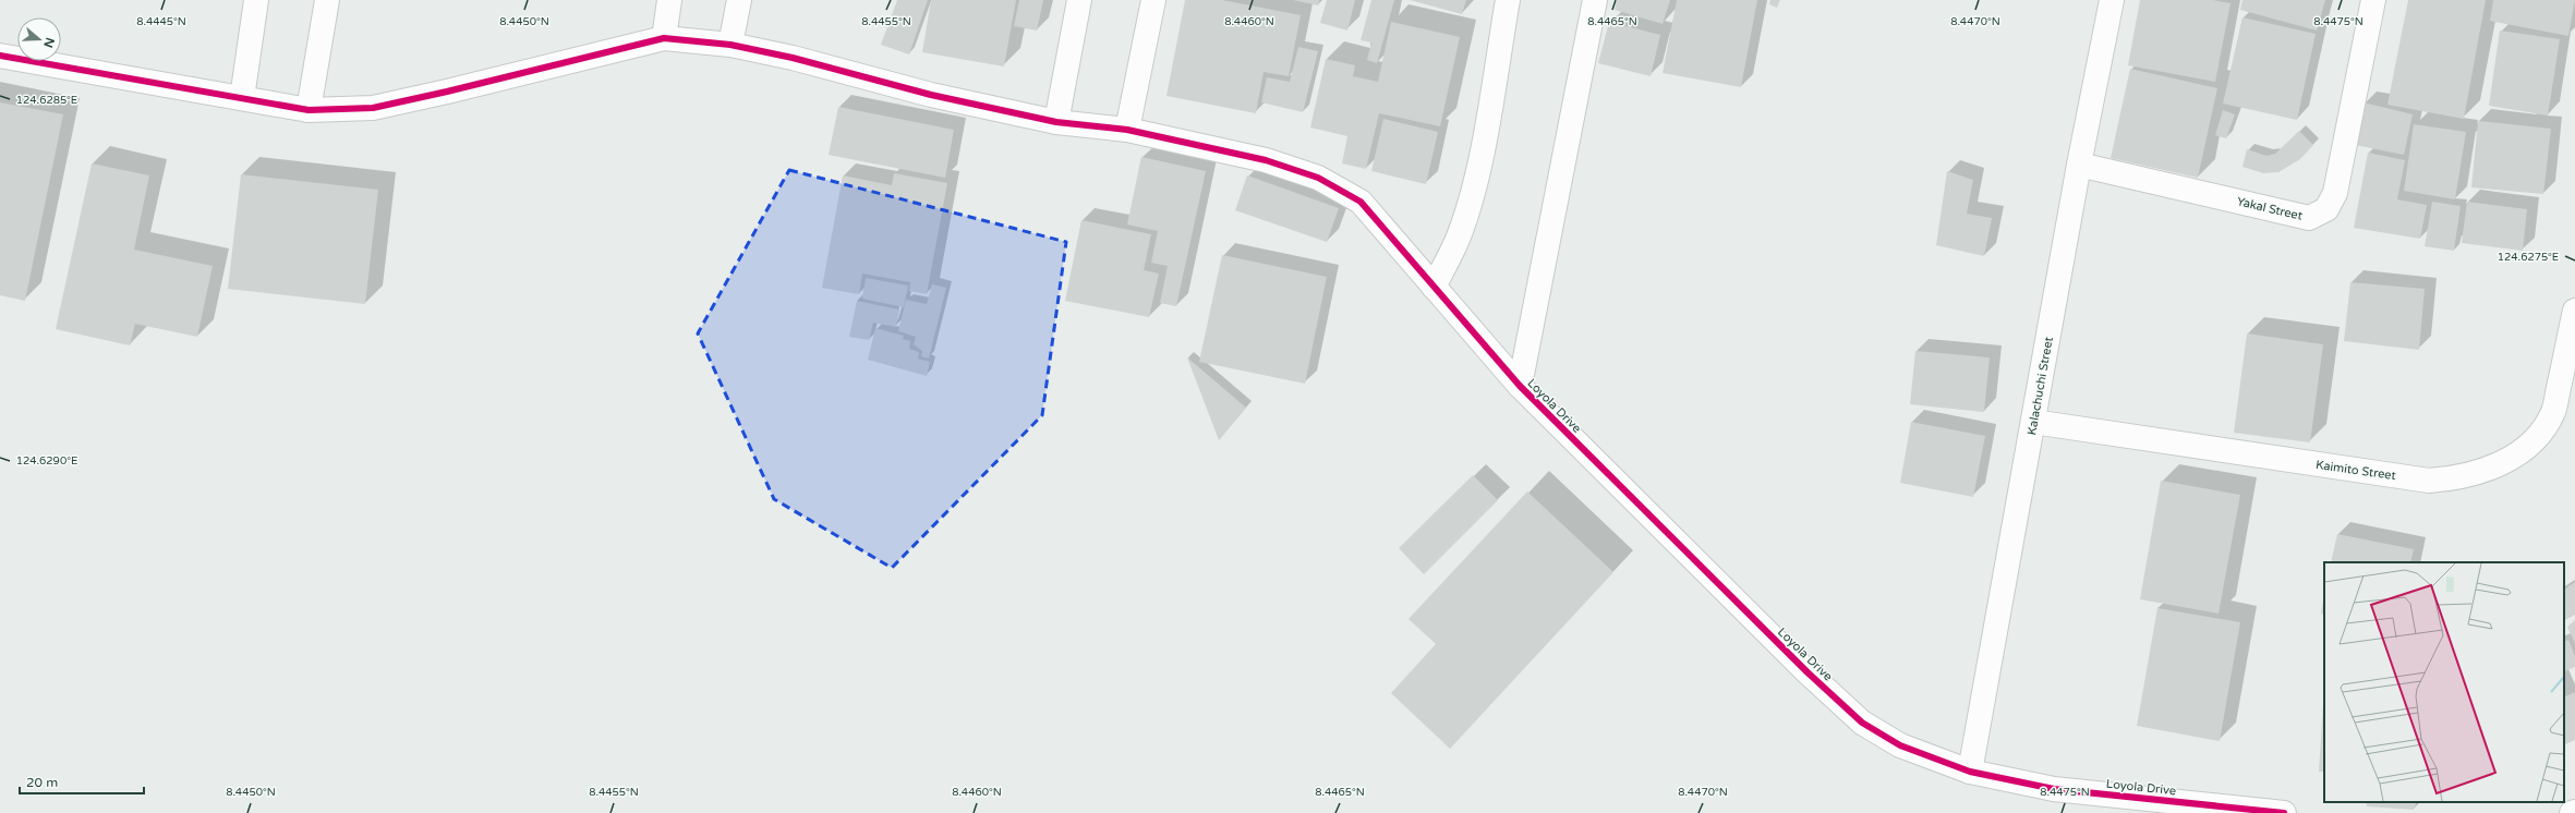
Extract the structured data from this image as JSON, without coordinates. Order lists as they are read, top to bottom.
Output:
{
  "streets": {
    "street": [
      "Yakal Street",
      "Kalachuchi Street",
      "Loyola Drive",
      "Kaimito Street"
    ]
  },
  "crossings": [
    ["Yakal Street", "Kalachuchi Street"],
    ["Kalachuchi Street", "Loyola Drive"],
    ["Kalachuchi Street", "Kaimito Street"]
  ],
  "scale_bar": "20 m",
  "north": "right",
  "coordinates": [
    "8.4445°N",
    "8.4450°N",
    "8.4455°N",
    "8.4460°N",
    "8.4465°N",
    "8.4470°N",
    "8.4475°N",
    "124.6285°E",
    "124.6275°E",
    "124.6290°E"
  ]
}
